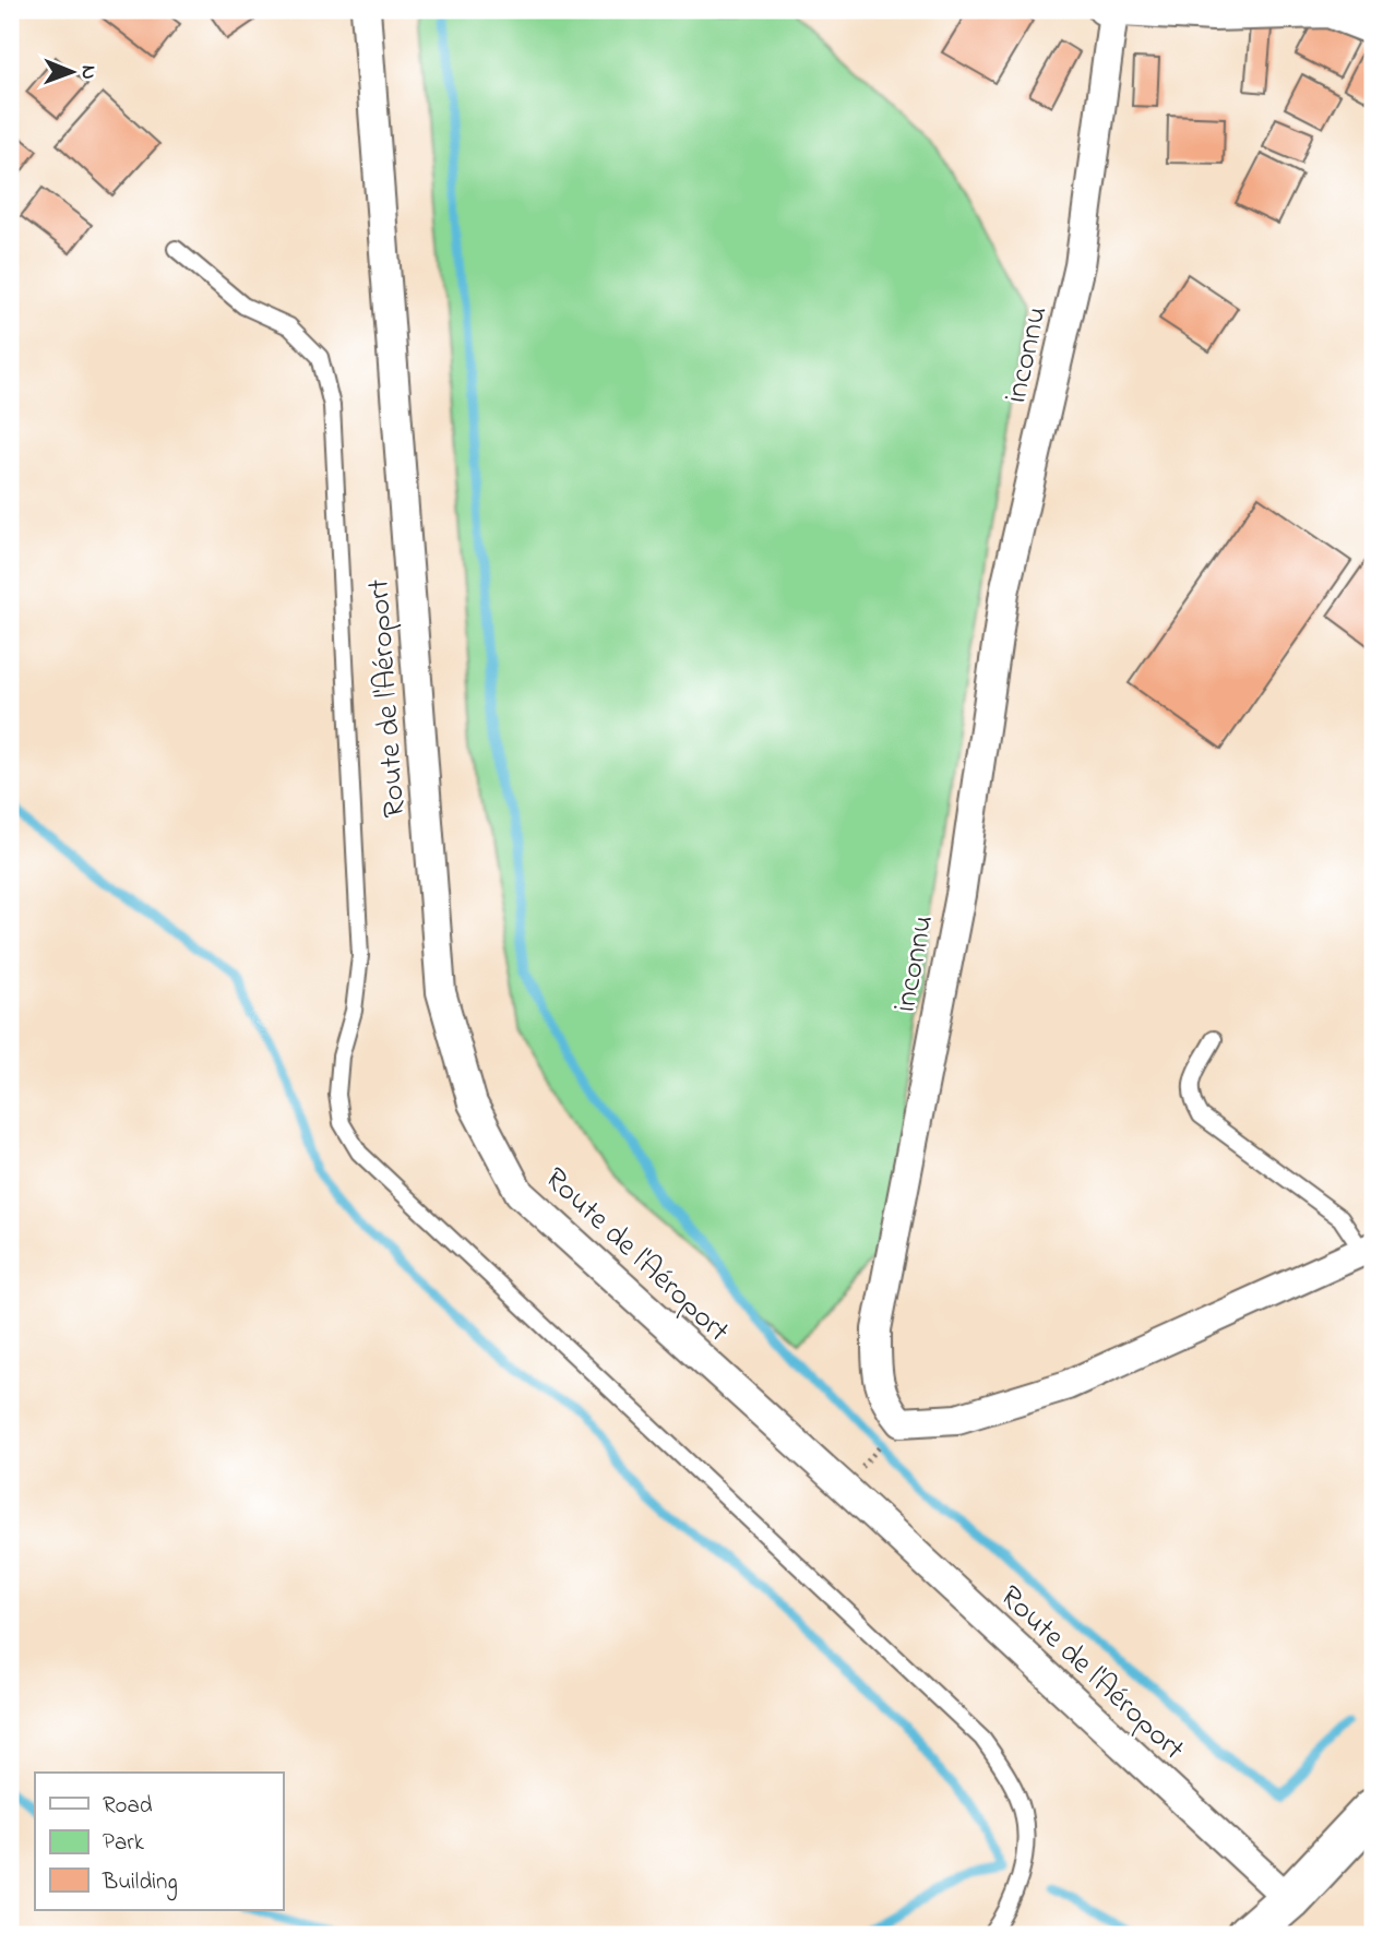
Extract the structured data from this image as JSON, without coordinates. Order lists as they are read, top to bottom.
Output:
{
  "streets": {
    "street": ["inconnu", "Route de l'Aéroport"]
  },
  "legend": ["Road", "Park", "Building"],
  "north": "right"
}
